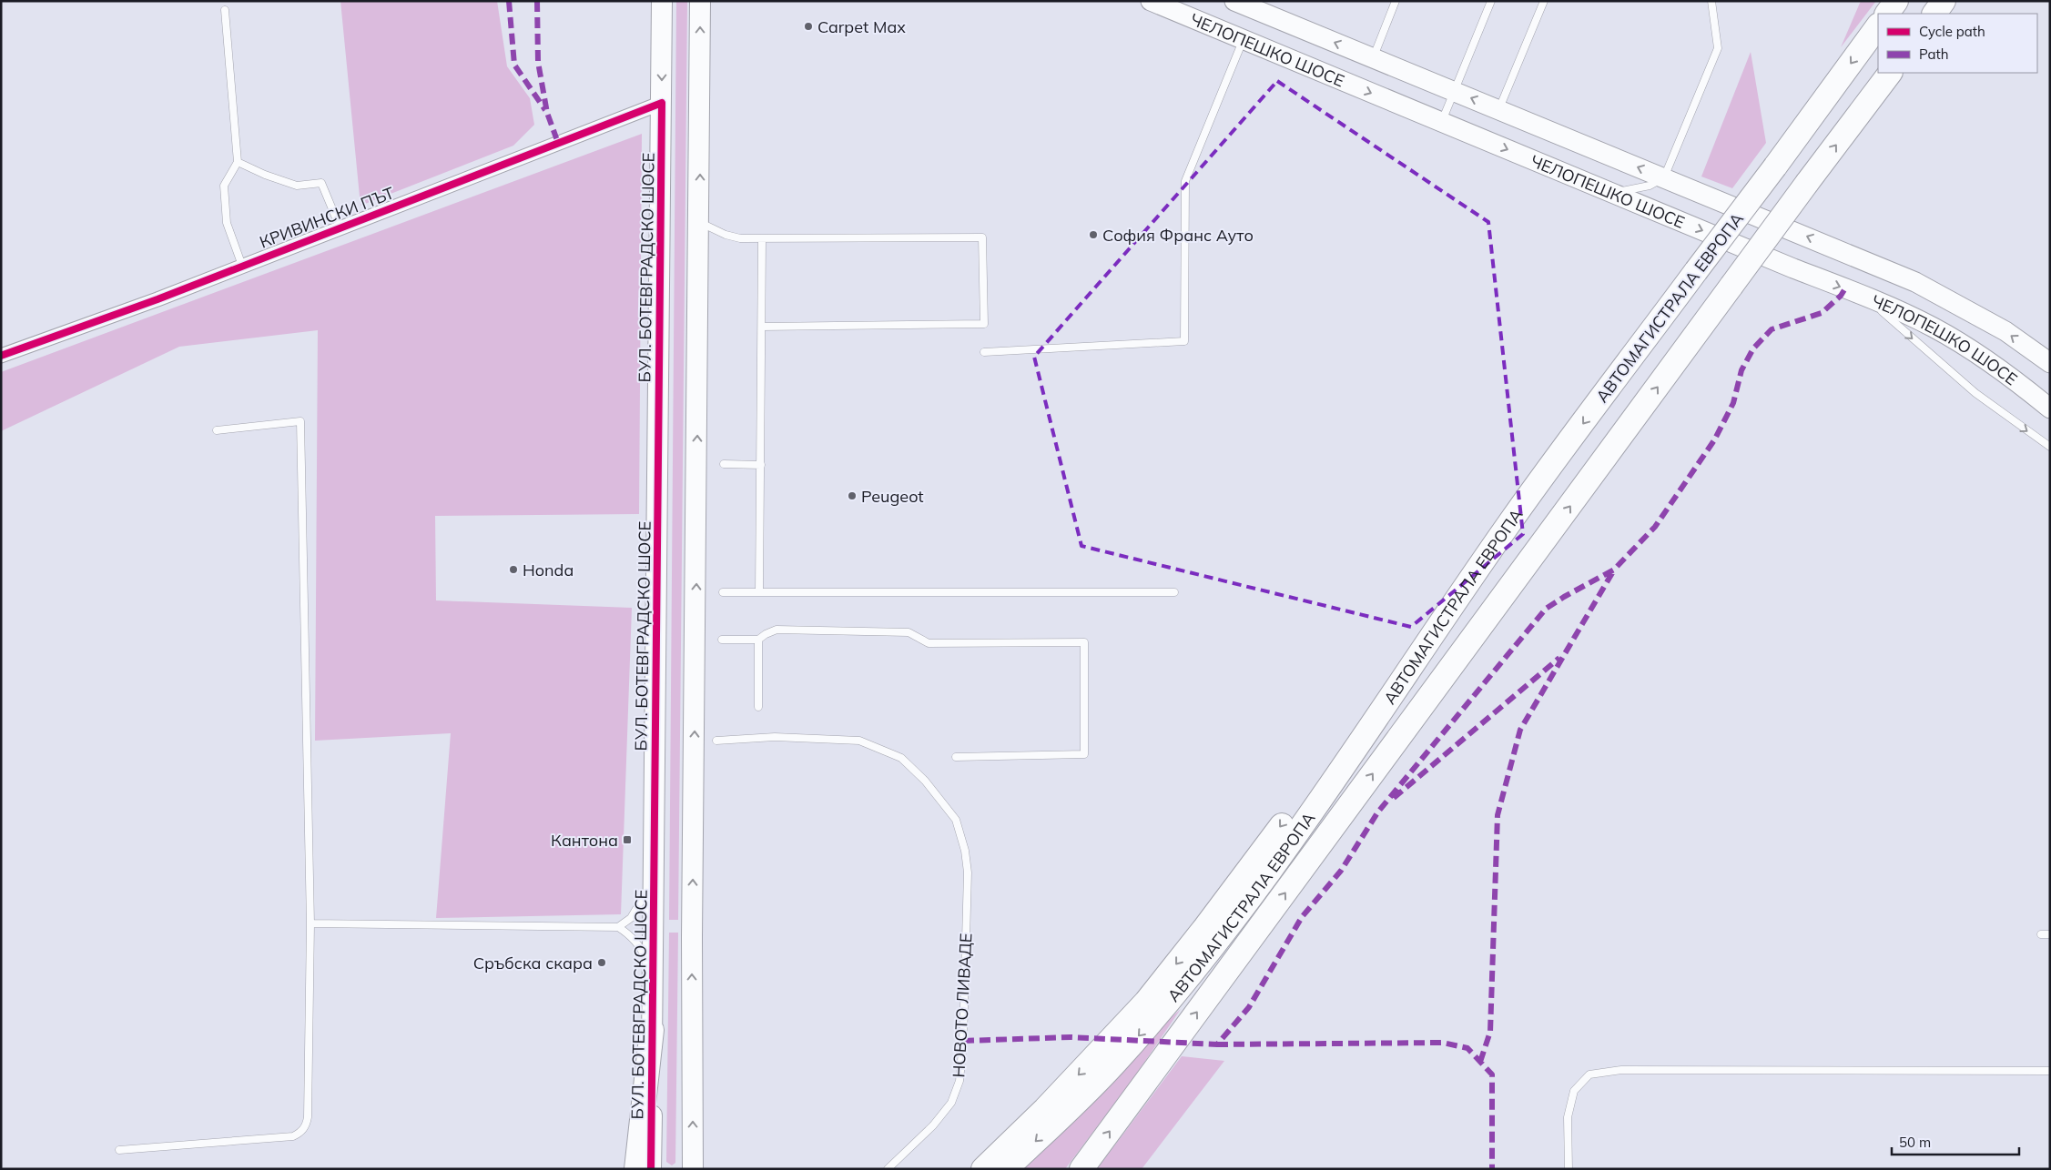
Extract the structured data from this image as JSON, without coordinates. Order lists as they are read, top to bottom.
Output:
{
  "streets": {
    "highway": ["АВТОМАГИСТРАЛА ЕВРОПА"],
    "main road": ["ЧЕЛОПЕШКО ШОСЕ", "БУЛ. БОТЕВГРАДСКО ШОСЕ"],
    "street": ["КРИВИНСКИ ПЪТ"],
    "lane": ["НОВОТО ЛИВАДЕ"]
  },
  "crossings": [
    ["КРИВИНСКИ ПЪТ", "БУЛ. БОТЕВГРАДСКО ШОСЕ"]
  ],
  "places": {
    "other": [
      "Carpet Max",
      "София Франс Ауто",
      "Peugeot",
      "Honda",
      "Сръбска скара"
    ],
    "transit": ["Кантона"]
  },
  "legend": ["Cycle path", "Path"],
  "scale_bar": "50 m"
}
